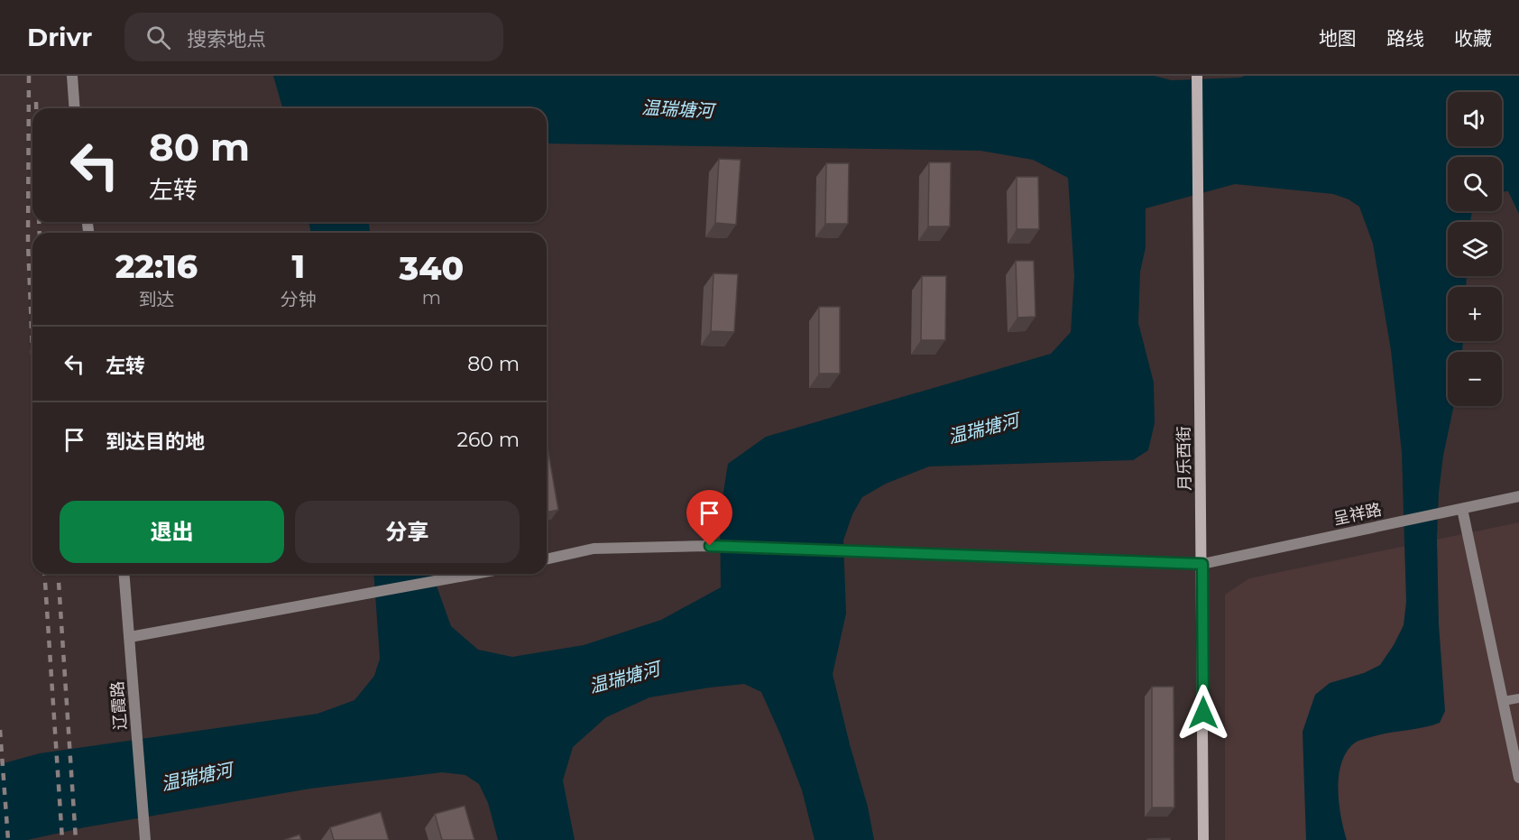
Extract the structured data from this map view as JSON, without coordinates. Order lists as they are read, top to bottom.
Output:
{
  "streets": {
    "main road": ["月乐西街"],
    "street": ["呈祥路", "辽霞路"]
  },
  "crossings": [
    ["月乐西街", "呈祥路"]
  ],
  "water": ["温瑞塘河"],
  "page": {
    "header": "Drivr",
    "search": "搜索地点",
    "nav": ["地图", "路线", "收藏"],
    "map_buttons": ["+", "−"],
    "turn": ["80 m", "左转"],
    "eta": [
      "22:16",
      "到达",
      "1",
      "分钟",
      "340",
      "m"
    ],
    "list": [
      {
        "name": "左转",
        "value": "80 m"
      },
      {
        "name": "到达目的地",
        "value": "260 m"
      }
    ],
    "buttons": ["退出", "分享"]
  }
}
